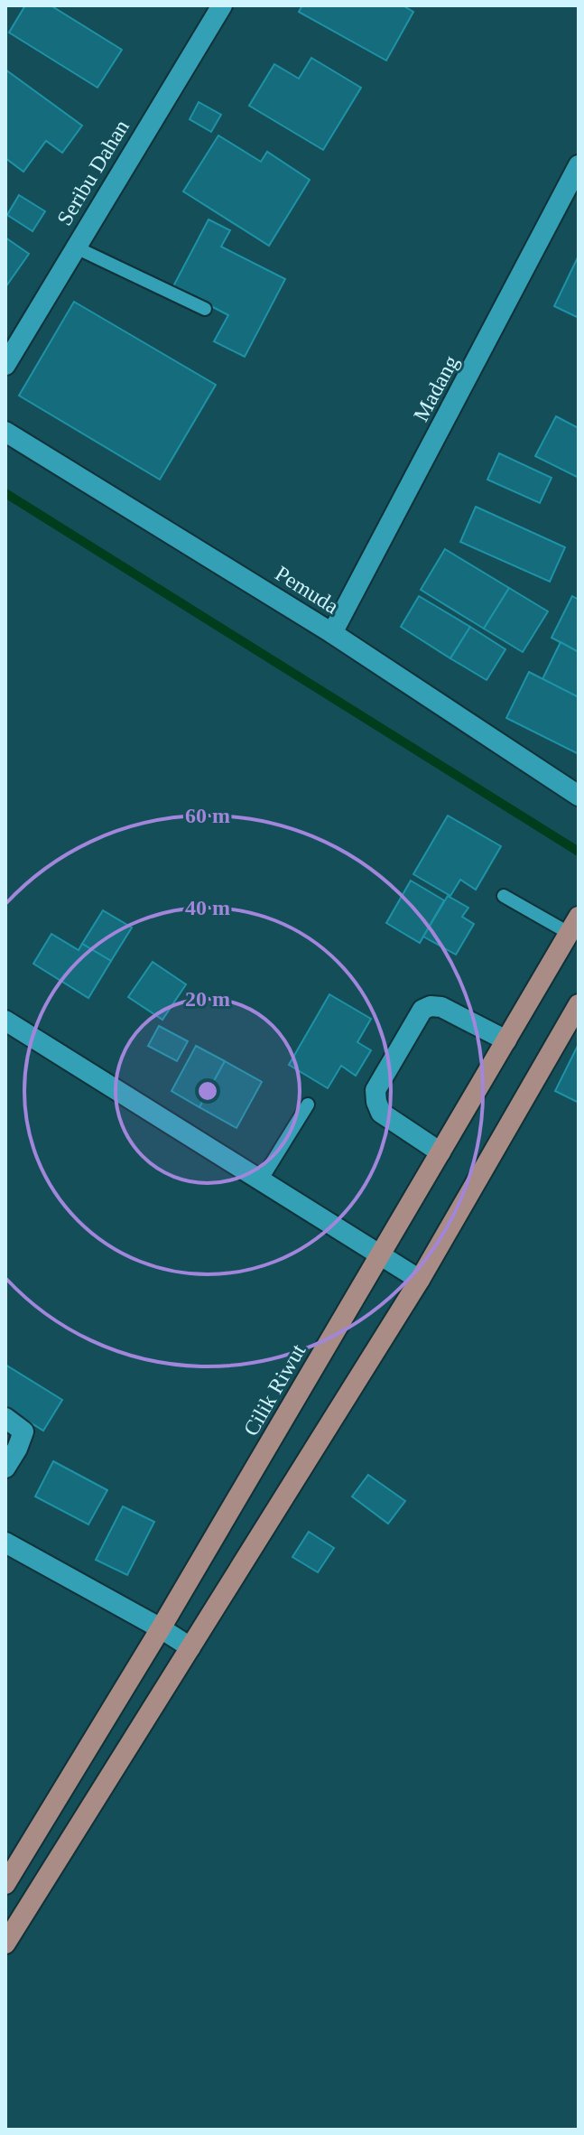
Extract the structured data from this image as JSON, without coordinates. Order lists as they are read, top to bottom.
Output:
{
  "streets": {
    "main road": ["Cilik Riwut"],
    "street": ["Seribu Dahan", "Madang", "Pemuda"]
  },
  "crossings": [
    ["Madang", "Pemuda"]
  ],
  "rings": ["60 m", "40 m", "20 m"]
}
